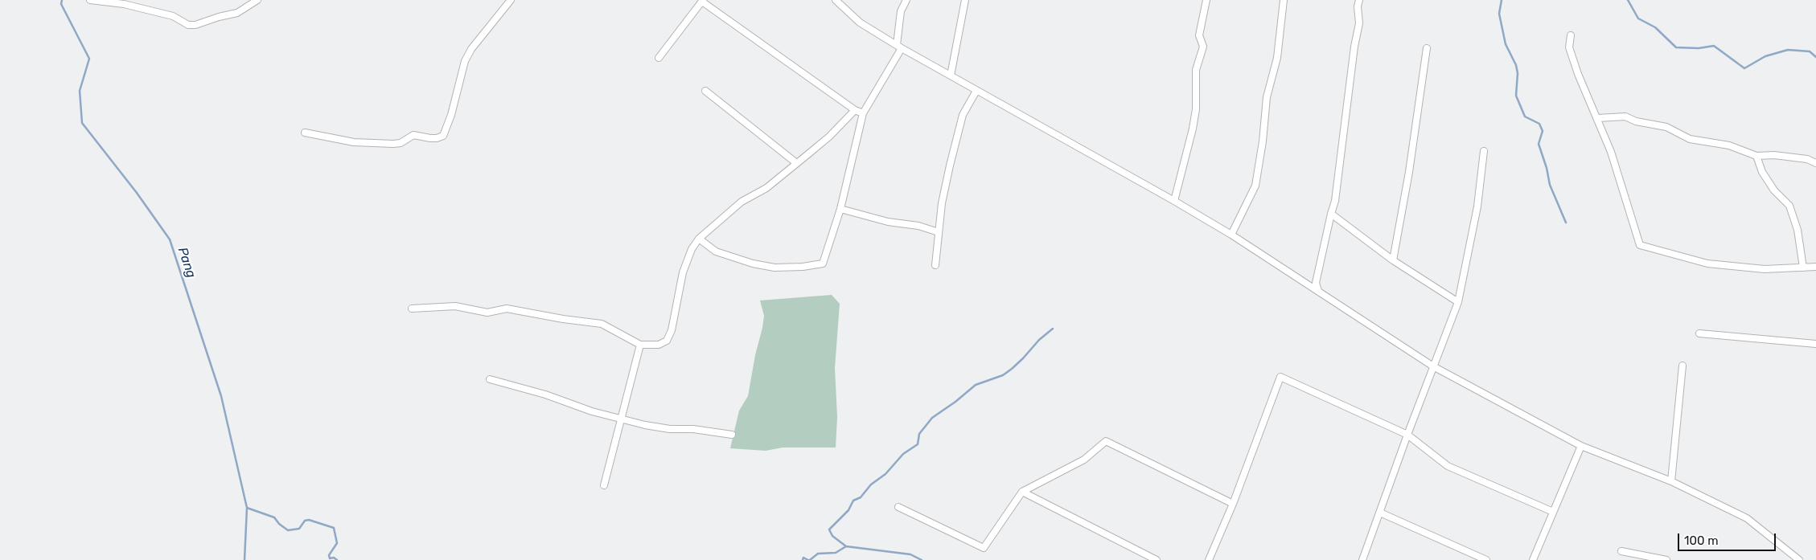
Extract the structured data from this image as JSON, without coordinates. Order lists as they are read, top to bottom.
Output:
{
  "water": ["Pang"],
  "scale_bar": "100 m"
}
